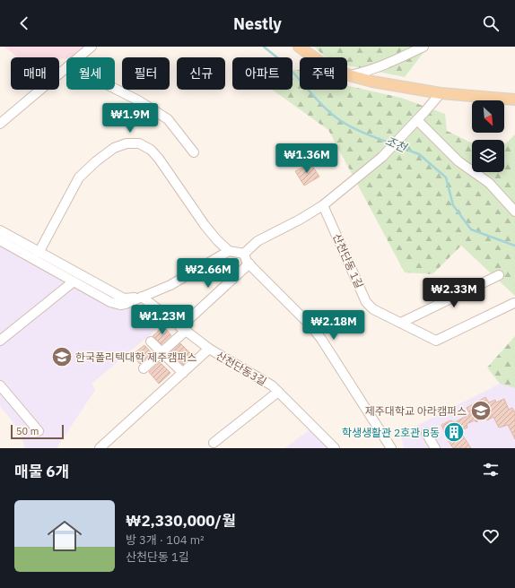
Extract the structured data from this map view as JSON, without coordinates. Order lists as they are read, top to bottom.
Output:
{
  "streets": {
    "street": ["산천단동 1길", "산천단동3길"]
  },
  "water": ["조천"],
  "places": {
    "school or university": ["한국폴리텍대학 제주캠퍼스", "제주대학교 아라캠퍼스"],
    "building": ["학생생활관 2호관 B동"]
  },
  "scale_bar": "50 m",
  "north": "bottom right",
  "page": {
    "header": "Nestly",
    "chip": [
      "매매",
      "월세",
      "필터",
      "신규",
      "아파트",
      "주택"
    ],
    "price": [
      "₩1.9M",
      "₩1.36M",
      "₩2.66M",
      "₩2.33M",
      "₩1.23M",
      "₩2.18M"
    ],
    "scale": "50 m",
    "heading": "매물 6개",
    "list": [
      {
        "name": "₩2,330,000/월",
        "note": "방 3개 · 104 m² · 산천단동 1길"
      }
    ]
  }
}
